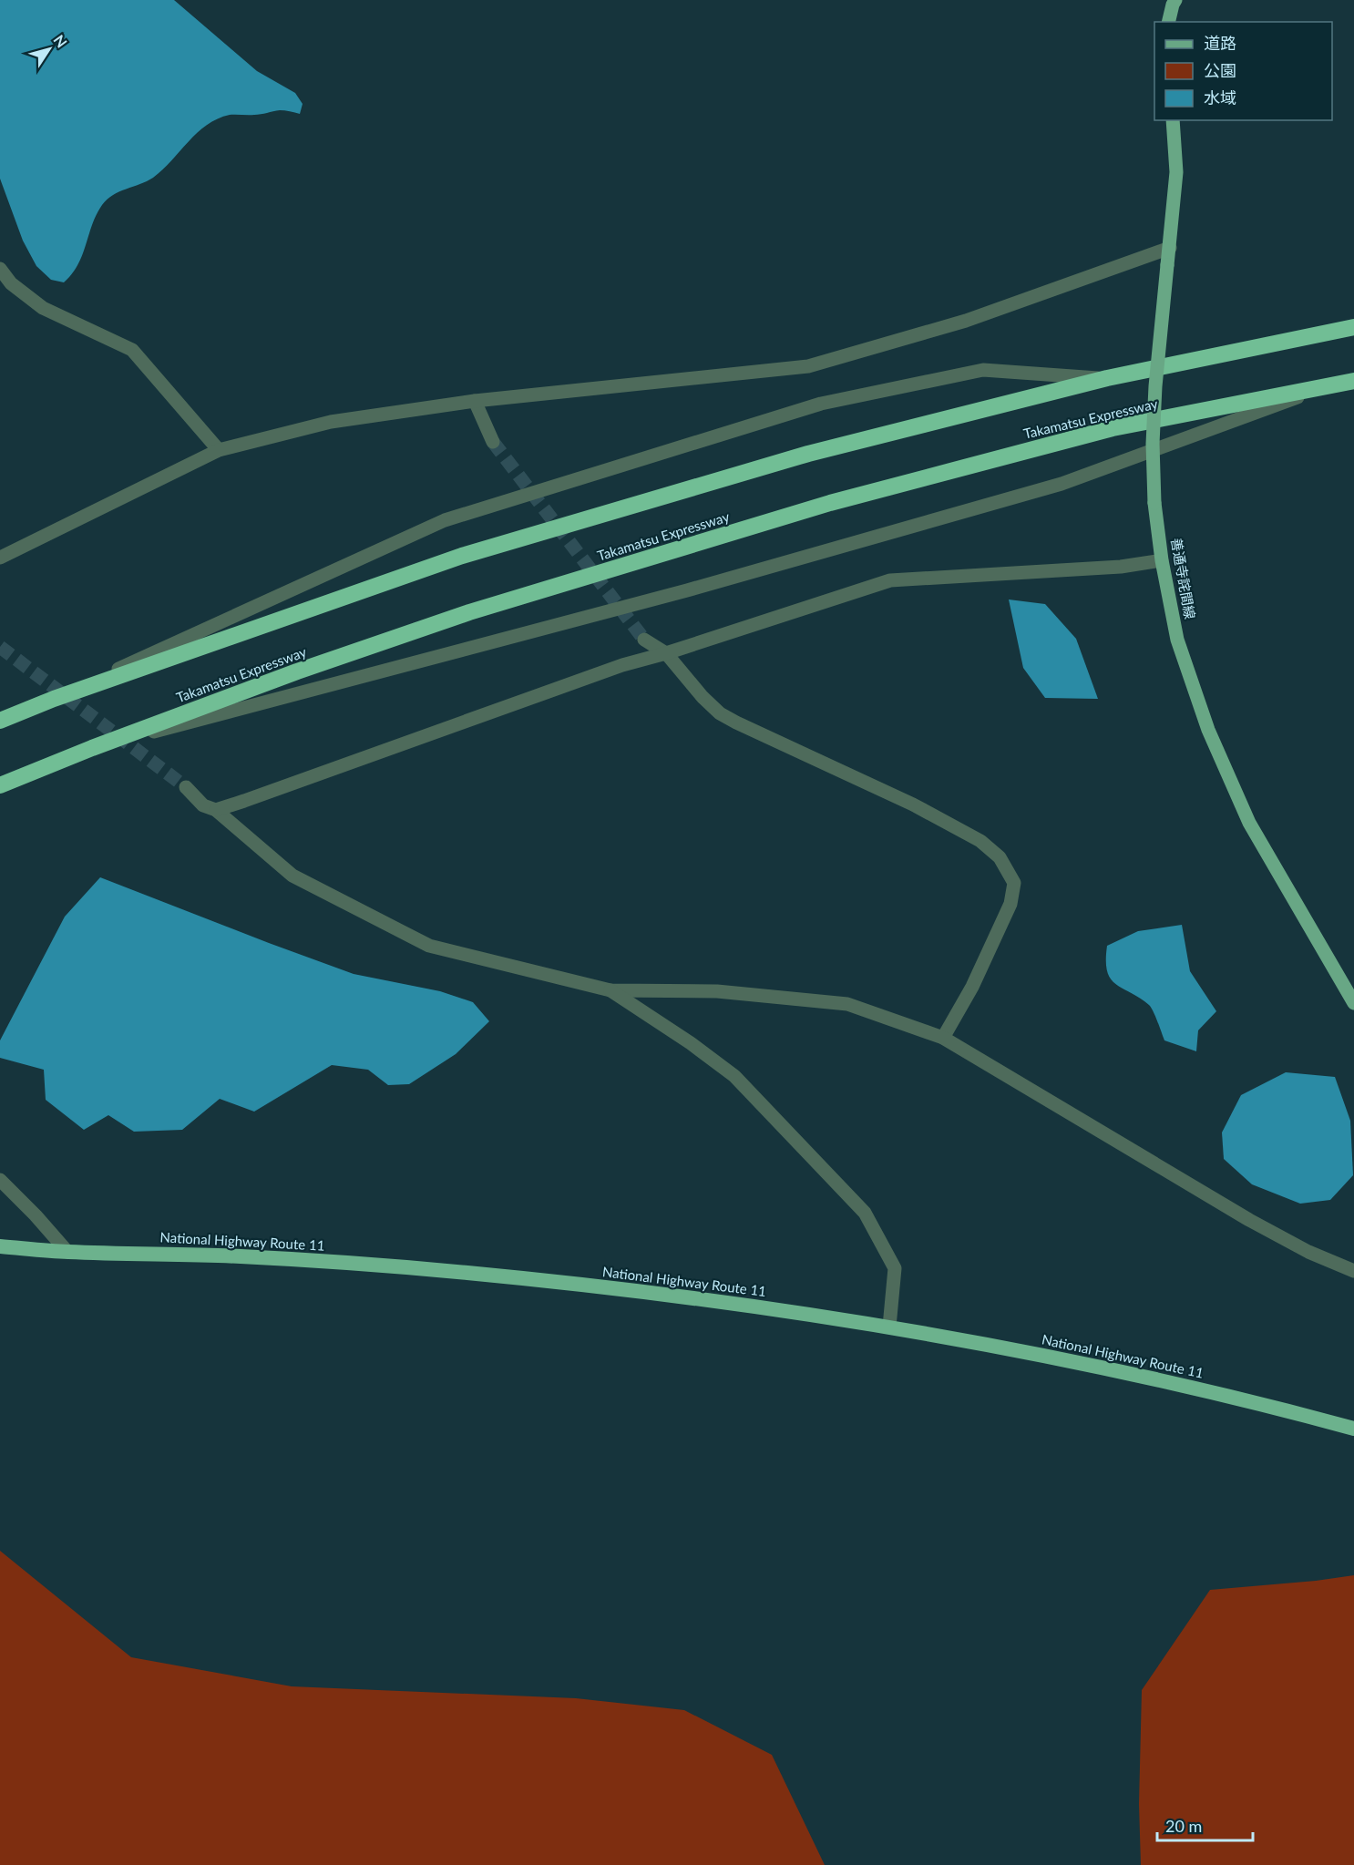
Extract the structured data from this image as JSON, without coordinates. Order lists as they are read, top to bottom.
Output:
{
  "streets": {
    "highway": ["Takamatsu Expressway", "National Highway Route 11"],
    "main road": ["善通寺詫間線"]
  },
  "legend": ["道路", "公園", "水域"],
  "scale_bar": "20 m",
  "north": "top right"
}
